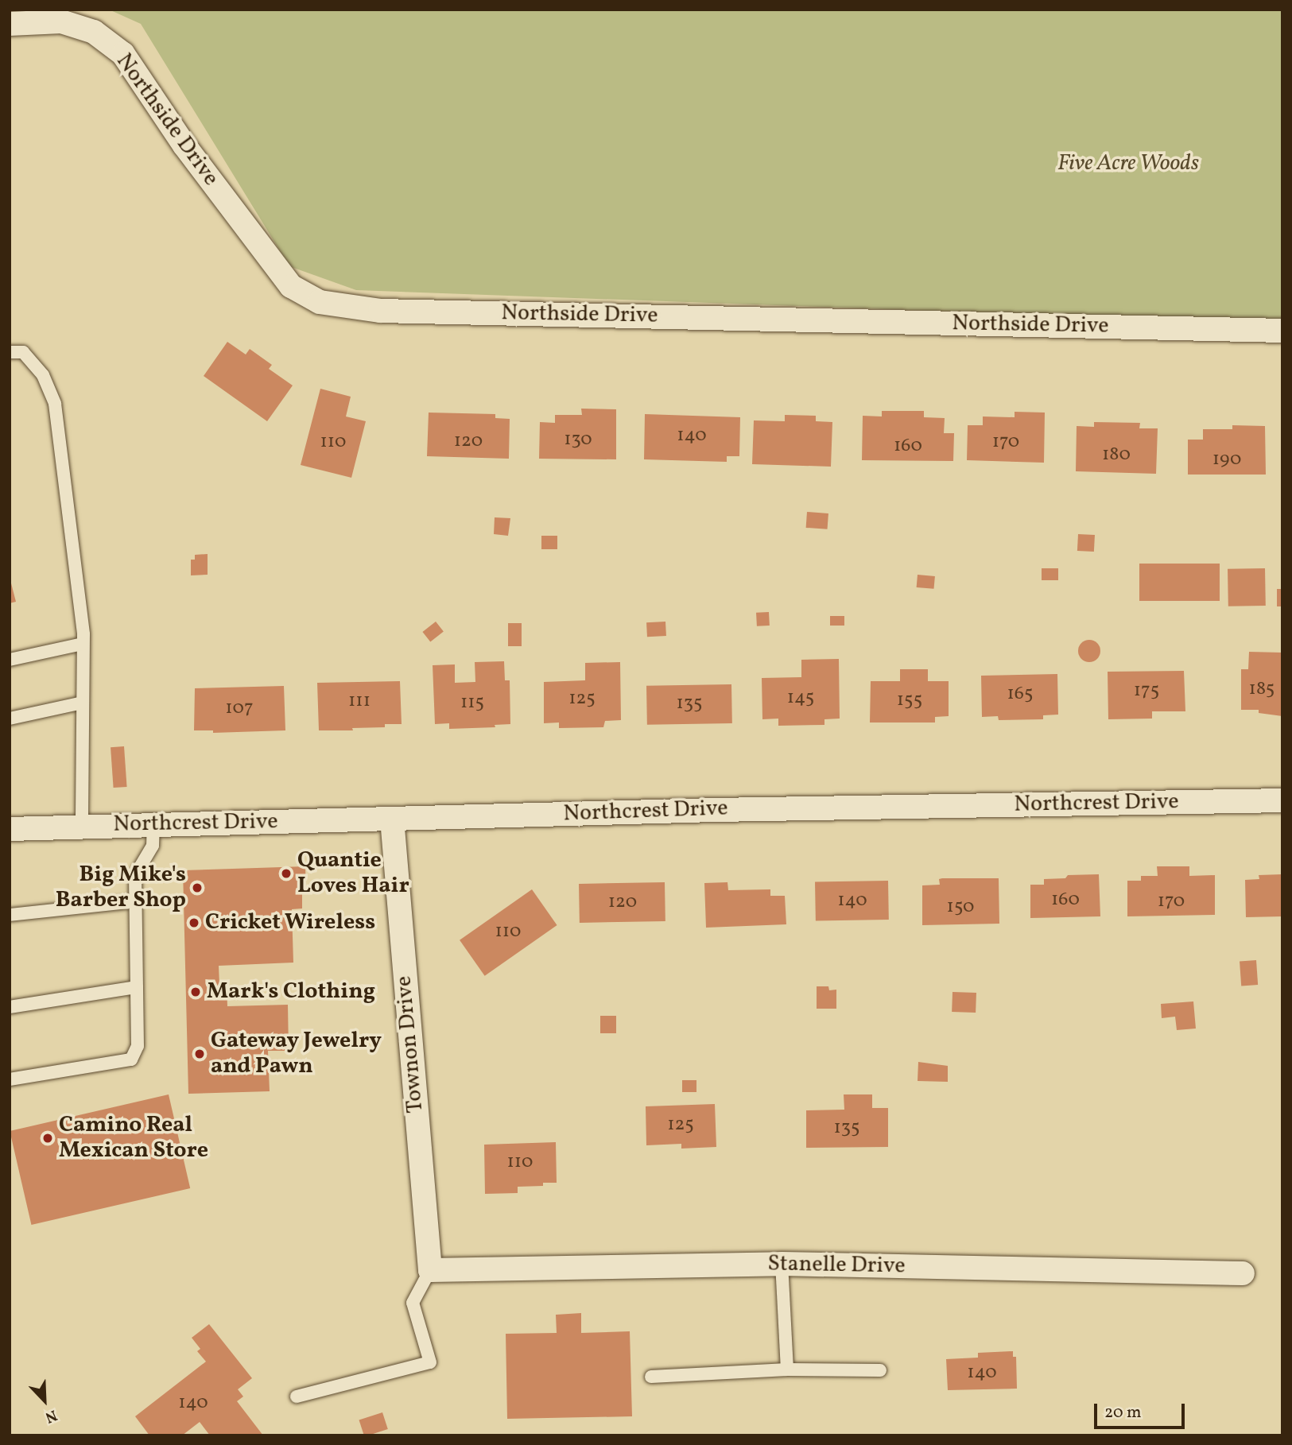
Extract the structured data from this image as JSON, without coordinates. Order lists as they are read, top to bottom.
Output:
{
  "streets": {
    "street": [
      "Northside Drive",
      "Northcrest Drive",
      "Townon Drive",
      "Stanelle Drive"
    ]
  },
  "crossings": [
    ["Northcrest Drive", "Townon Drive"],
    ["Townon Drive", "Stanelle Drive"]
  ],
  "parks": ["Five Acre Woods"],
  "places": [
    "Quantie Loves Hair",
    "Big Mike's Barber Shop",
    "Cricket Wireless",
    "Mark's Clothing",
    "Gateway Jewelry and Pawn",
    "Camino Real Mexican Store"
  ],
  "house_numbers": [
    "140",
    "130",
    "120",
    "110",
    "170",
    "160",
    "180",
    "190",
    "185",
    "175",
    "165",
    "145",
    "125",
    "155",
    "111",
    "115",
    "135",
    "107",
    "160",
    "140",
    "170",
    "120",
    "150",
    "110",
    "125",
    "135",
    "110",
    "140",
    "140"
  ],
  "scale_bar": "20 m",
  "north": "bottom right"
}
